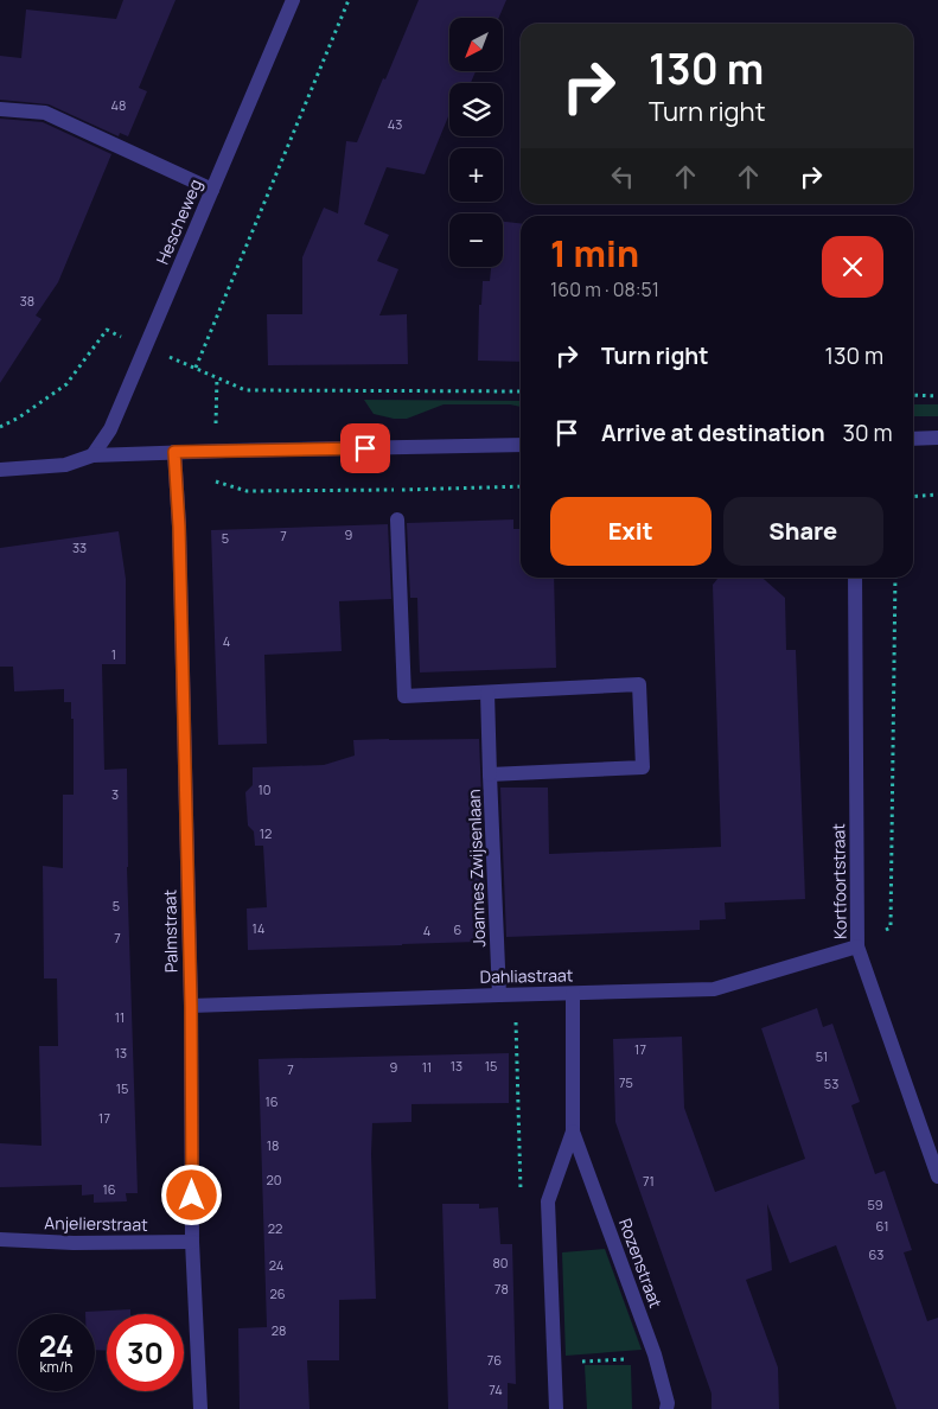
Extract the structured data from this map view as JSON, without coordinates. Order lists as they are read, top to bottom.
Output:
{
  "streets": {
    "street": [
      "Hescheweg",
      "Joannes Zwijsenlaan",
      "Kortfoortstraat",
      "Palmstraat",
      "Dahliastraat",
      "Anjelierstraat",
      "Rozenstraat"
    ]
  },
  "crossings": [
    ["Joannes Zwijsenlaan", "Dahliastraat"],
    ["Kortfoortstraat", "Dahliastraat"],
    ["Palmstraat", "Dahliastraat"],
    ["Palmstraat", "Anjelierstraat"],
    ["Dahliastraat", "Rozenstraat"]
  ],
  "house_numbers": [
    "48",
    "43",
    "38",
    "9",
    "7",
    "5",
    "33",
    "4",
    "1",
    "10",
    "3",
    "12",
    "5",
    "14",
    "6",
    "4",
    "7",
    "11",
    "17",
    "13",
    "51",
    "13",
    "15",
    "9",
    "11",
    "7",
    "75",
    "53",
    "15",
    "16",
    "17",
    "18",
    "20",
    "71",
    "16",
    "59",
    "61",
    "22",
    "63",
    "80",
    "24",
    "78",
    "26",
    "28",
    "76",
    "74"
  ],
  "north": "bottom left",
  "page": {
    "map_buttons": ["+", "−"],
    "turn": ["130 m", "Turn right"],
    "heading": ["1 min", "160 m · 08:51"],
    "list": [
      {
        "name": "Turn right",
        "value": "130 m"
      },
      {
        "name": "Arrive at destination",
        "value": "30 m"
      }
    ],
    "buttons": ["Exit", "Share"],
    "speed": "24 km/h",
    "limit": "30"
  }
}
